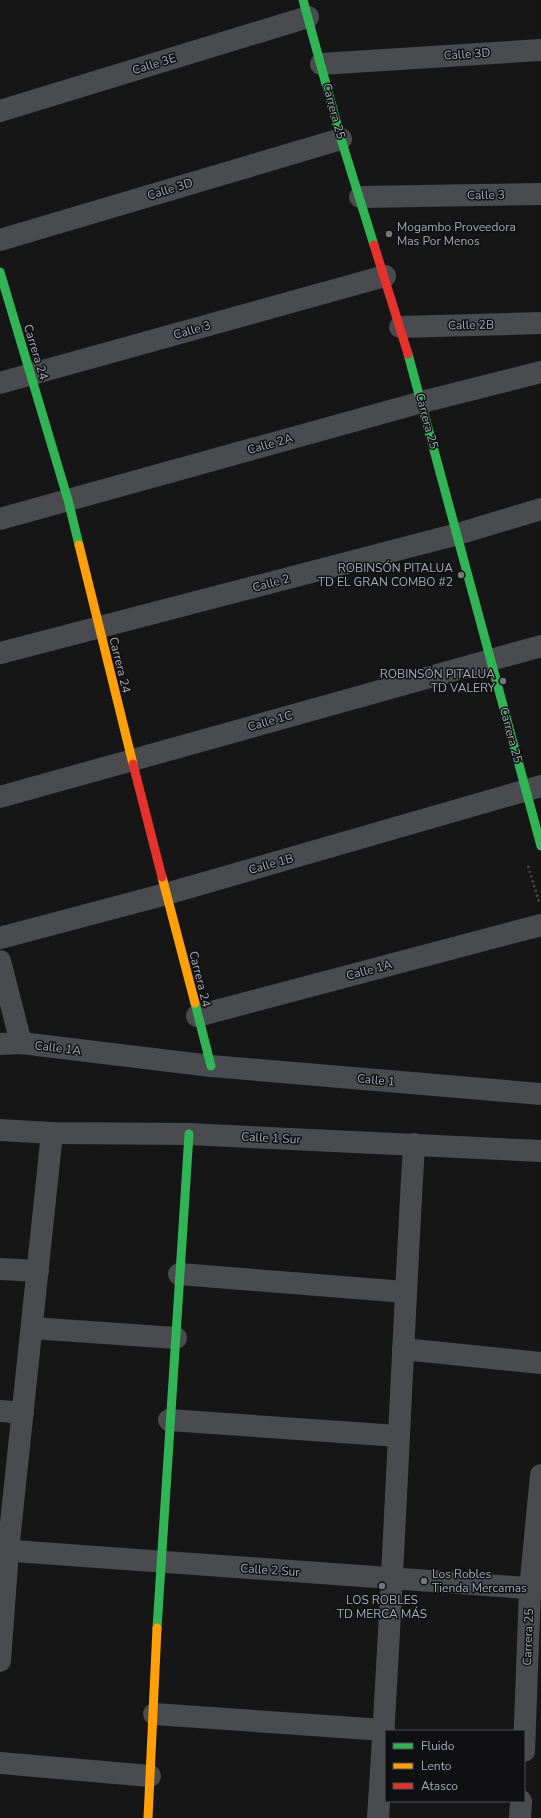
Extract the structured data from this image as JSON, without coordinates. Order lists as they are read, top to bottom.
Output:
{
  "streets": {
    "street": [
      "Calle 3D",
      "Calle 3E",
      "Carrera 25",
      "Calle 3",
      "Calle 2B",
      "Carrera 24",
      "Calle 2A",
      "Calle 2",
      "Calle 1C",
      "Calle 1B",
      "Calle 1A",
      "Calle 1",
      "Calle 1 Sur",
      "Calle 2 Sur"
    ]
  },
  "crossings": [
    ["Calle 3D", "Carrera 25"],
    ["Calle 3E", "Carrera 25"],
    ["Carrera 25", "Calle 3"],
    ["Carrera 25", "Calle 2B"],
    ["Carrera 25", "Calle 2A"],
    ["Carrera 25", "Calle 2"],
    ["Carrera 25", "Calle 1C"],
    ["Carrera 25", "Calle 1B"],
    ["Carrera 25", "Calle 2 Sur"],
    ["Calle 3", "Carrera 24"],
    ["Carrera 24", "Calle 2A"],
    ["Carrera 24", "Calle 2"],
    ["Carrera 24", "Calle 1C"],
    ["Carrera 24", "Calle 1B"],
    ["Carrera 24", "Calle 1A"],
    ["Carrera 24", "Calle 1"],
    ["Calle 1A", "Calle 1"]
  ],
  "places": [
    "Mogambo Proveedora Mas Por Menos",
    "ROBINSÓN PITALUA TD EL GRAN COMBO #2",
    "ROBINSÓN PITALUA TD VALERY",
    "Los Robles Tienda Mercamas",
    "LOS ROBLES TD MERCA MÁS"
  ],
  "legend": ["Fluido", "Lento", "Atasco"]
}
